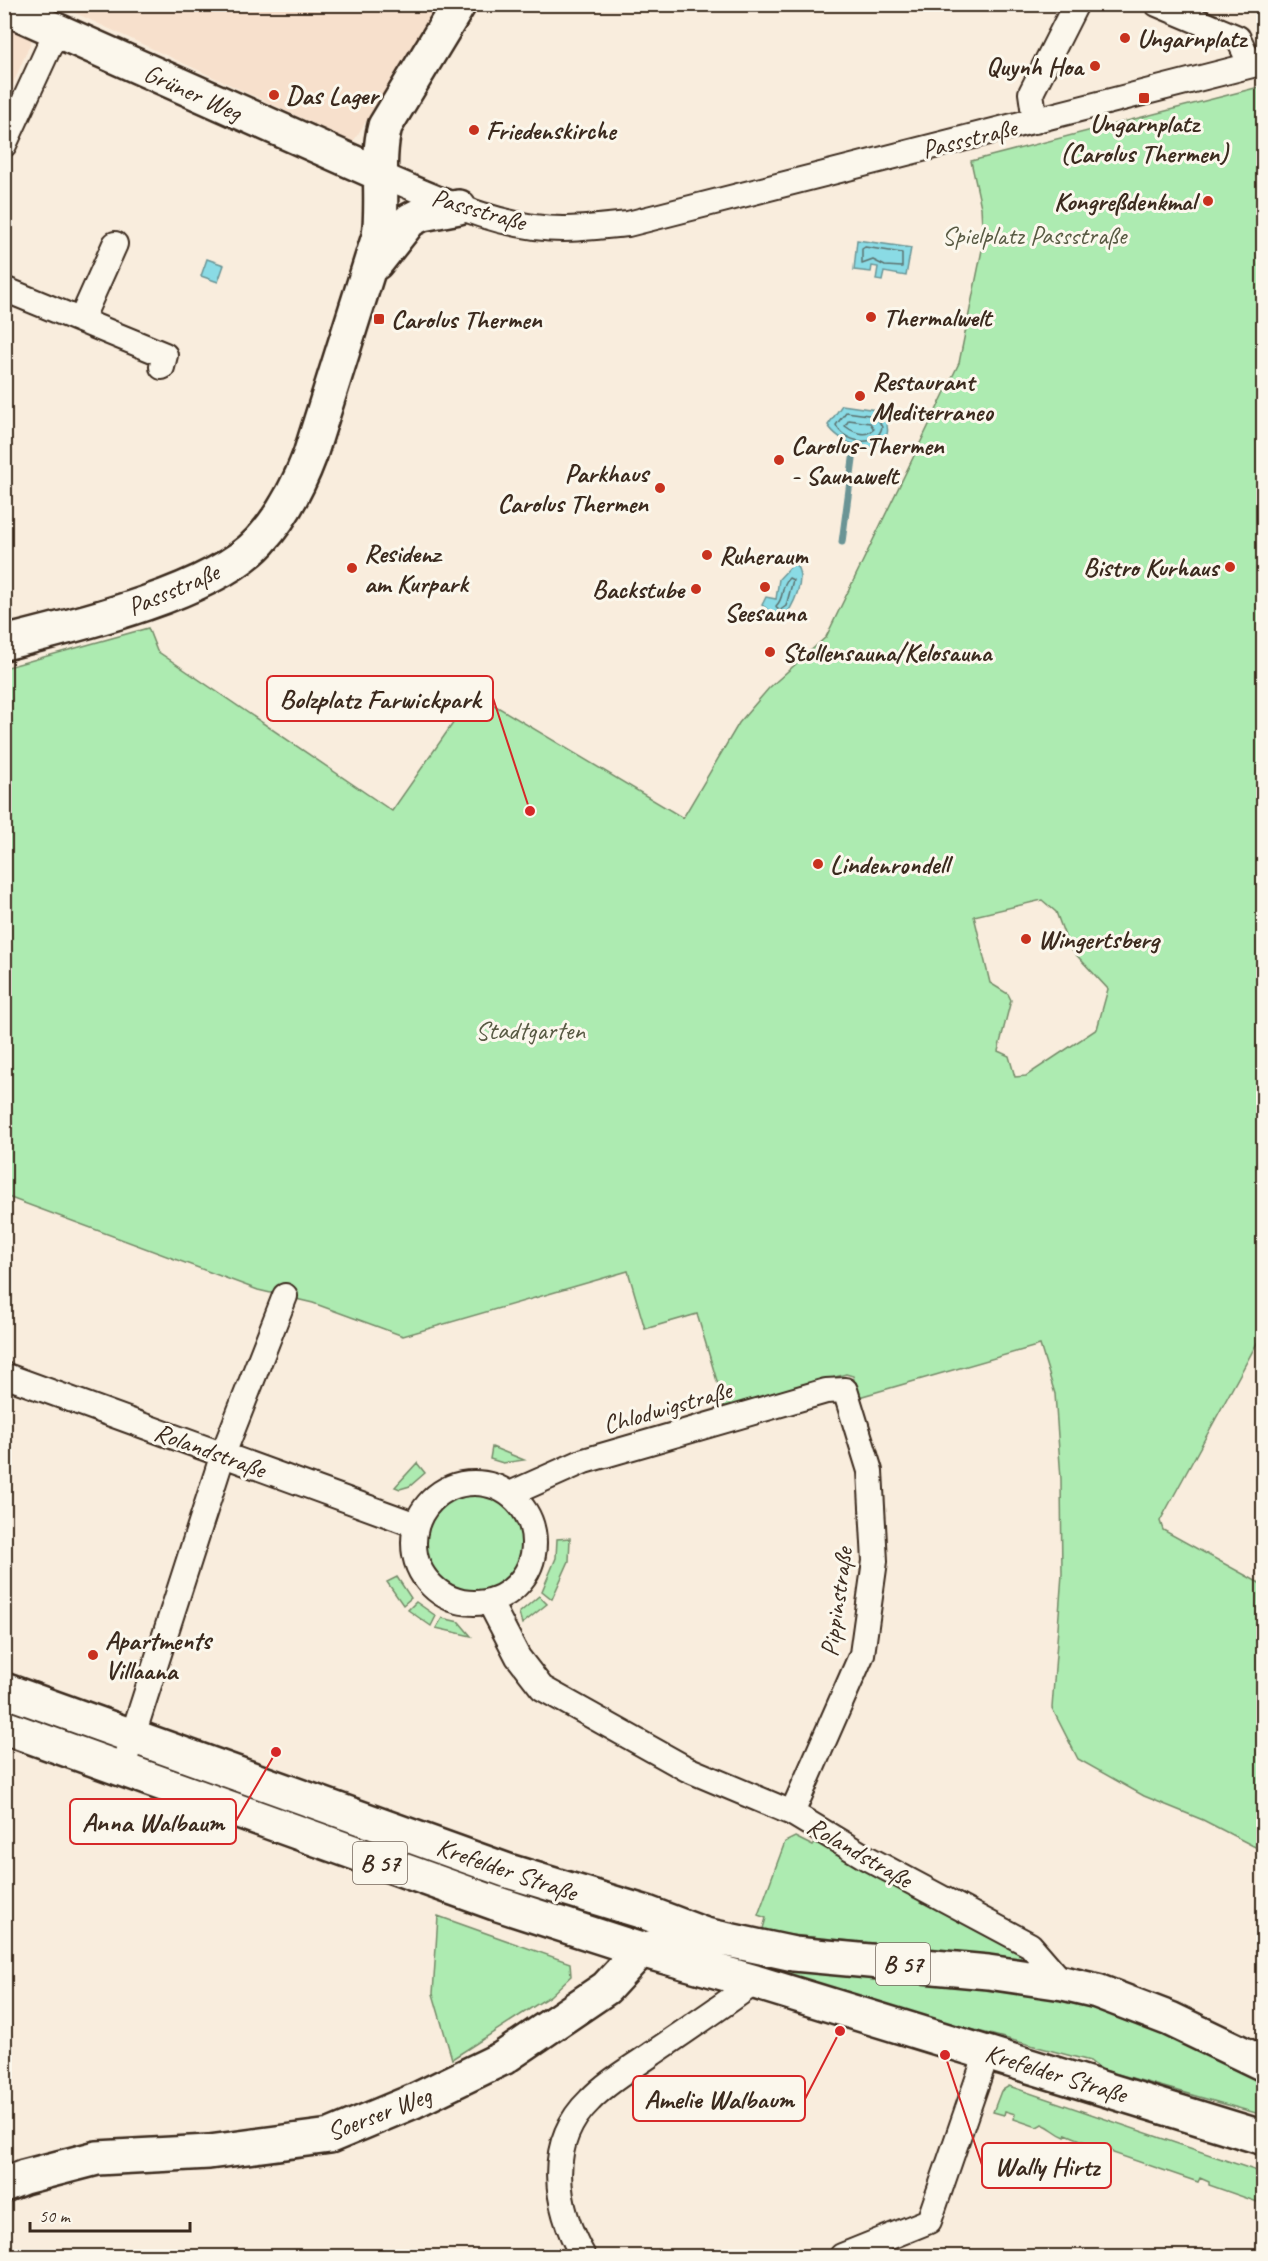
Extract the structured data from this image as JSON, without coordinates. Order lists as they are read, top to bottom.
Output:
{
  "streets": {
    "main road": [
      "Grüner Weg",
      "Passstraße",
      "B 57",
      "Krefelder Straße",
      "Soerser Weg"
    ],
    "street": ["Chlodwigstraße", "Rolandstraße", "Pippinstraße"]
  },
  "crossings": [
    ["Grüner Weg", "Passstraße"],
    ["Chlodwigstraße", "Rolandstraße"],
    ["Chlodwigstraße", "Pippinstraße"],
    ["Rolandstraße", "Pippinstraße"],
    ["Rolandstraße", "B 57"],
    ["Rolandstraße", "Krefelder Straße"],
    ["B 57", "Krefelder Straße"],
    ["Krefelder Straße", "Soerser Weg"]
  ],
  "parks": ["Spielplatz Passstraße", "Stadtgarten"],
  "places": {
    "other": [
      "Ungarnplatz",
      "Quynh Hoa",
      "Das Lager",
      "Friedenskirche",
      "Kongreßdenkmal",
      "Thermalwelt",
      "Restaurant Mediterraneo",
      "Carolus-Thermen - Saunawelt",
      "Parkhaus Carolus Thermen",
      "Ruheraum",
      "Bistro Kurhaus",
      "Residenz am Kurpark",
      "Seesauna",
      "Backstube",
      "Stollensauna/Kelosauna",
      "Bolzplatz Farwickpark",
      "Lindenrondell",
      "Wingertsberg",
      "Apartments Villaana",
      "Anna Walbaum",
      "Amelie Walbaum",
      "Wally Hirtz"
    ],
    "transit": ["Ungarnplatz (Carolus Thermen)", "Carolus Thermen"]
  },
  "scale_bar": "50 m"
}
